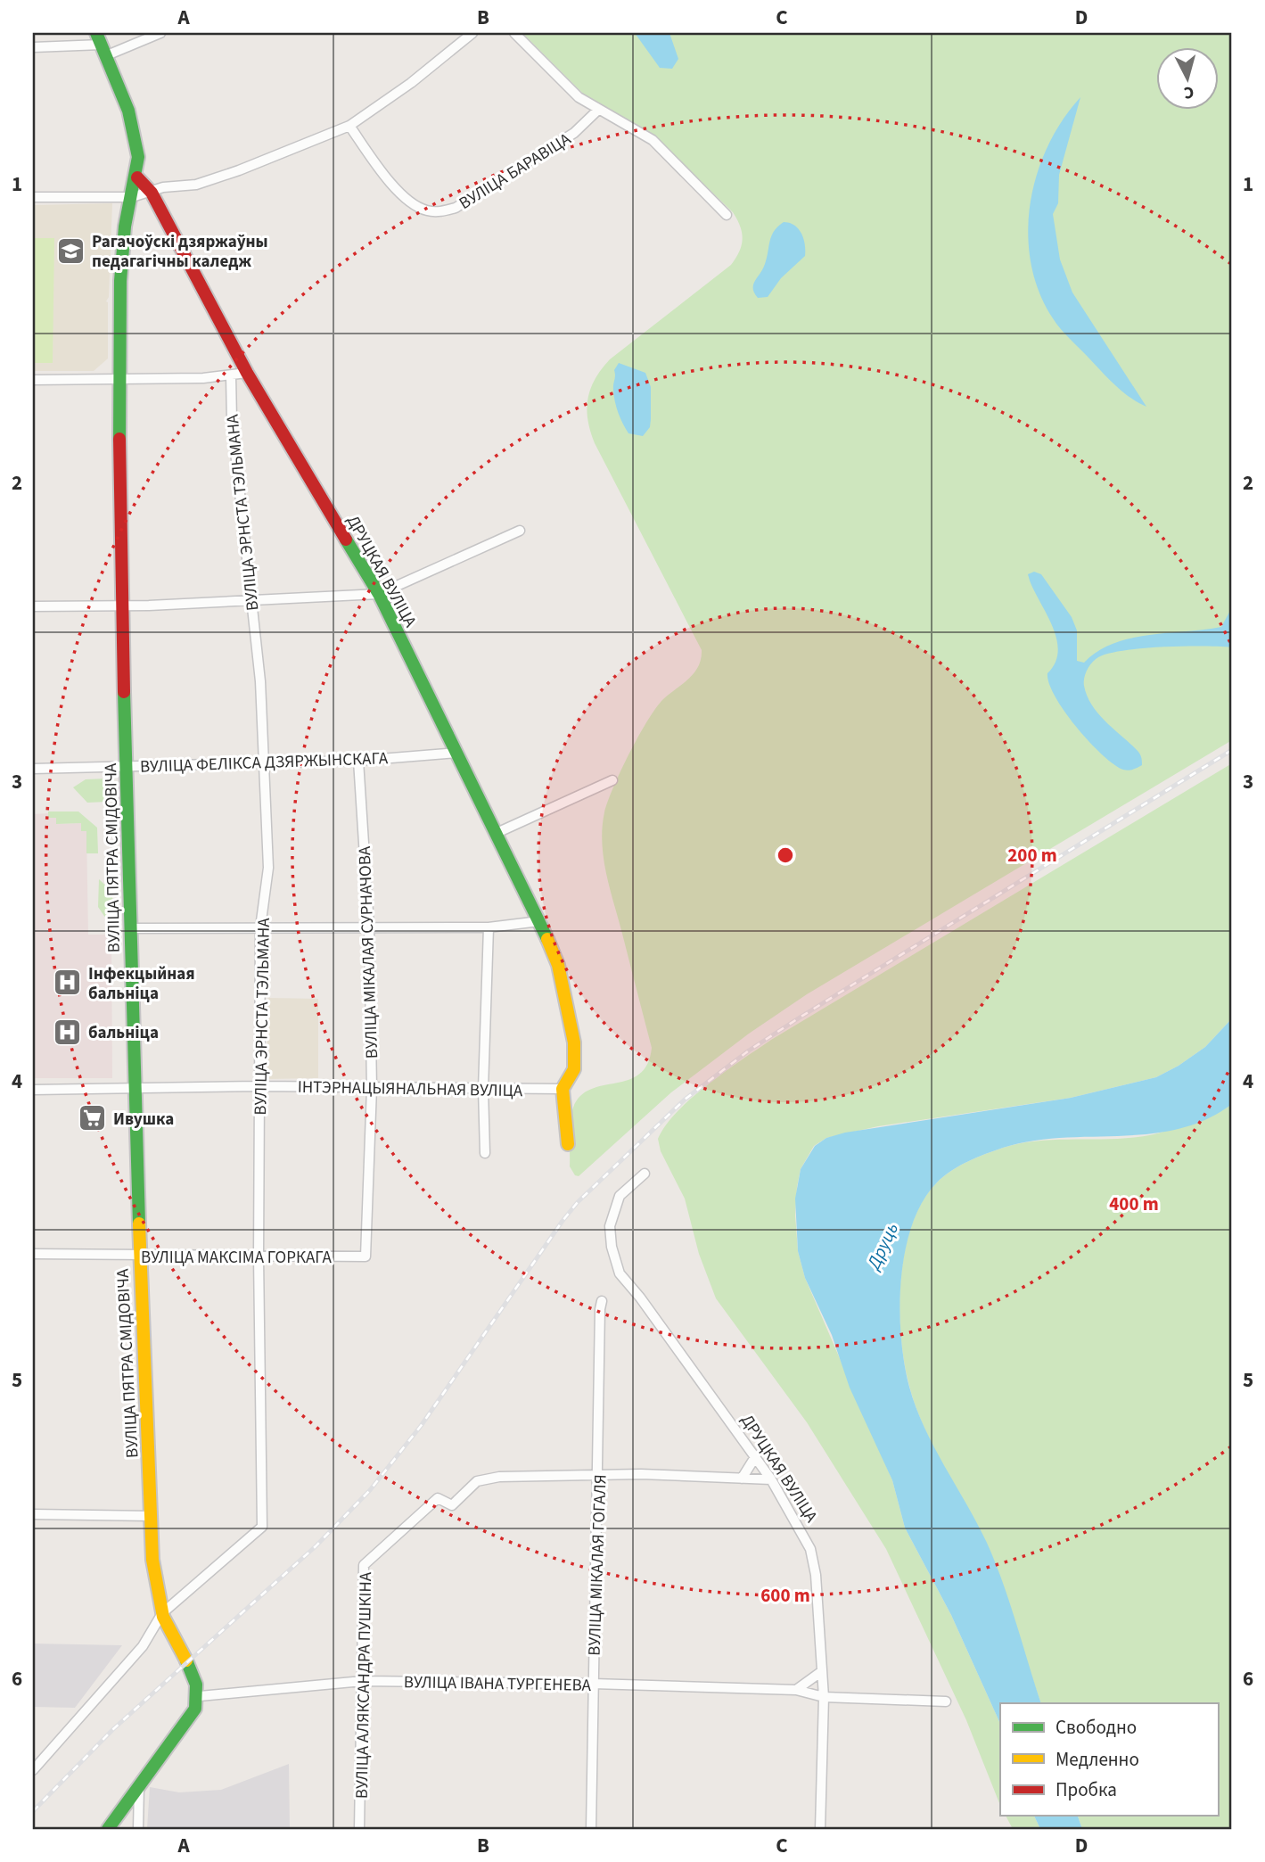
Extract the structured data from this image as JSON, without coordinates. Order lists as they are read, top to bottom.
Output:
{
  "streets": {
    "street": [
      "ВУЛІЦА БАРАВІЦА",
      "ВУЛІЦА ЭРНСТА ТЭЛЬМАНА",
      "ДРУЦКАЯ ВУЛІЦА",
      "ВУЛІЦА ФЕЛІКСА ДЗЯРЖЫНСКАГА",
      "ВУЛІЦА ПЯТРА СМІДОВІЧА",
      "ВУЛІЦА МІКАЛАЯ СУРНАЧОВА",
      "ІНТЭРНАЦЫЯНАЛЬНАЯ ВУЛІЦА",
      "ВУЛІЦА МАКСІМА ГОРКАГА",
      "ВУЛІЦА МІКАЛАЯ ГОГАЛЯ",
      "ВУЛІЦА ІВАНА ТУРГЕНЕВА",
      "ВУЛІЦА АЛЯКСАНДРА ПУШКІНА"
    ]
  },
  "crossings": [
    ["ВУЛІЦА ЭРНСТА ТЭЛЬМАНА", "ВУЛІЦА ФЕЛІКСА ДЗЯРЖЫНСКАГА"],
    ["ВУЛІЦА ЭРНСТА ТЭЛЬМАНА", "ВУЛІЦА ПЯТРА СМІДОВІЧА"],
    ["ВУЛІЦА ЭРНСТА ТЭЛЬМАНА", "ІНТЭРНАЦЫЯНАЛЬНАЯ ВУЛІЦА"],
    ["ВУЛІЦА ЭРНСТА ТЭЛЬМАНА", "ВУЛІЦА МАКСІМА ГОРКАГА"],
    ["ДРУЦКАЯ ВУЛІЦА", "ВУЛІЦА ФЕЛІКСА ДЗЯРЖЫНСКАГА"],
    ["ДРУЦКАЯ ВУЛІЦА", "ВУЛІЦА ПЯТРА СМІДОВІЧА"],
    ["ДРУЦКАЯ ВУЛІЦА", "ІНТЭРНАЦЫЯНАЛЬНАЯ ВУЛІЦА"],
    ["ДРУЦКАЯ ВУЛІЦА", "ВУЛІЦА ІВАНА ТУРГЕНЕВА"],
    ["ВУЛІЦА ФЕЛІКСА ДЗЯРЖЫНСКАГА", "ВУЛІЦА ПЯТРА СМІДОВІЧА"],
    ["ВУЛІЦА ФЕЛІКСА ДЗЯРЖЫНСКАГА", "ВУЛІЦА МІКАЛАЯ СУРНАЧОВА"],
    ["ВУЛІЦА ПЯТРА СМІДОВІЧА", "ІНТЭРНАЦЫЯНАЛЬНАЯ ВУЛІЦА"],
    ["ВУЛІЦА ПЯТРА СМІДОВІЧА", "ВУЛІЦА МАКСІМА ГОРКАГА"],
    ["ВУЛІЦА ПЯТРА СМІДОВІЧА", "ВУЛІЦА ІВАНА ТУРГЕНЕВА"],
    ["ВУЛІЦА МІКАЛАЯ СУРНАЧОВА", "ІНТЭРНАЦЫЯНАЛЬНАЯ ВУЛІЦА"],
    ["ВУЛІЦА МІКАЛАЯ СУРНАЧОВА", "ВУЛІЦА МАКСІМА ГОРКАГА"],
    ["ВУЛІЦА МІКАЛАЯ ГОГАЛЯ", "ВУЛІЦА ІВАНА ТУРГЕНЕВА"],
    ["ВУЛІЦА МІКАЛАЯ ГОГАЛЯ", "ВУЛІЦА АЛЯКСАНДРА ПУШКІНА"],
    ["ВУЛІЦА ІВАНА ТУРГЕНЕВА", "ВУЛІЦА АЛЯКСАНДРА ПУШКІНА"]
  ],
  "water": ["Друць"],
  "places": {
    "school or university": ["Рагачоўскі дзяржаўны педагагічны каледж"],
    "hospital": ["Інфекцыйная бальніца", "бальніца"],
    "supermarket": ["Ивушка"]
  },
  "legend": ["Свободно", "Медленно", "Пробка"],
  "north": "bottom",
  "grid": {
    "columns": [
      "A",
      "B",
      "C",
      "D"
    ],
    "rows": [
      "1",
      "2",
      "3",
      "4",
      "5",
      "6"
    ]
  },
  "rings": ["200 m", "400 m", "600 m"]
}
